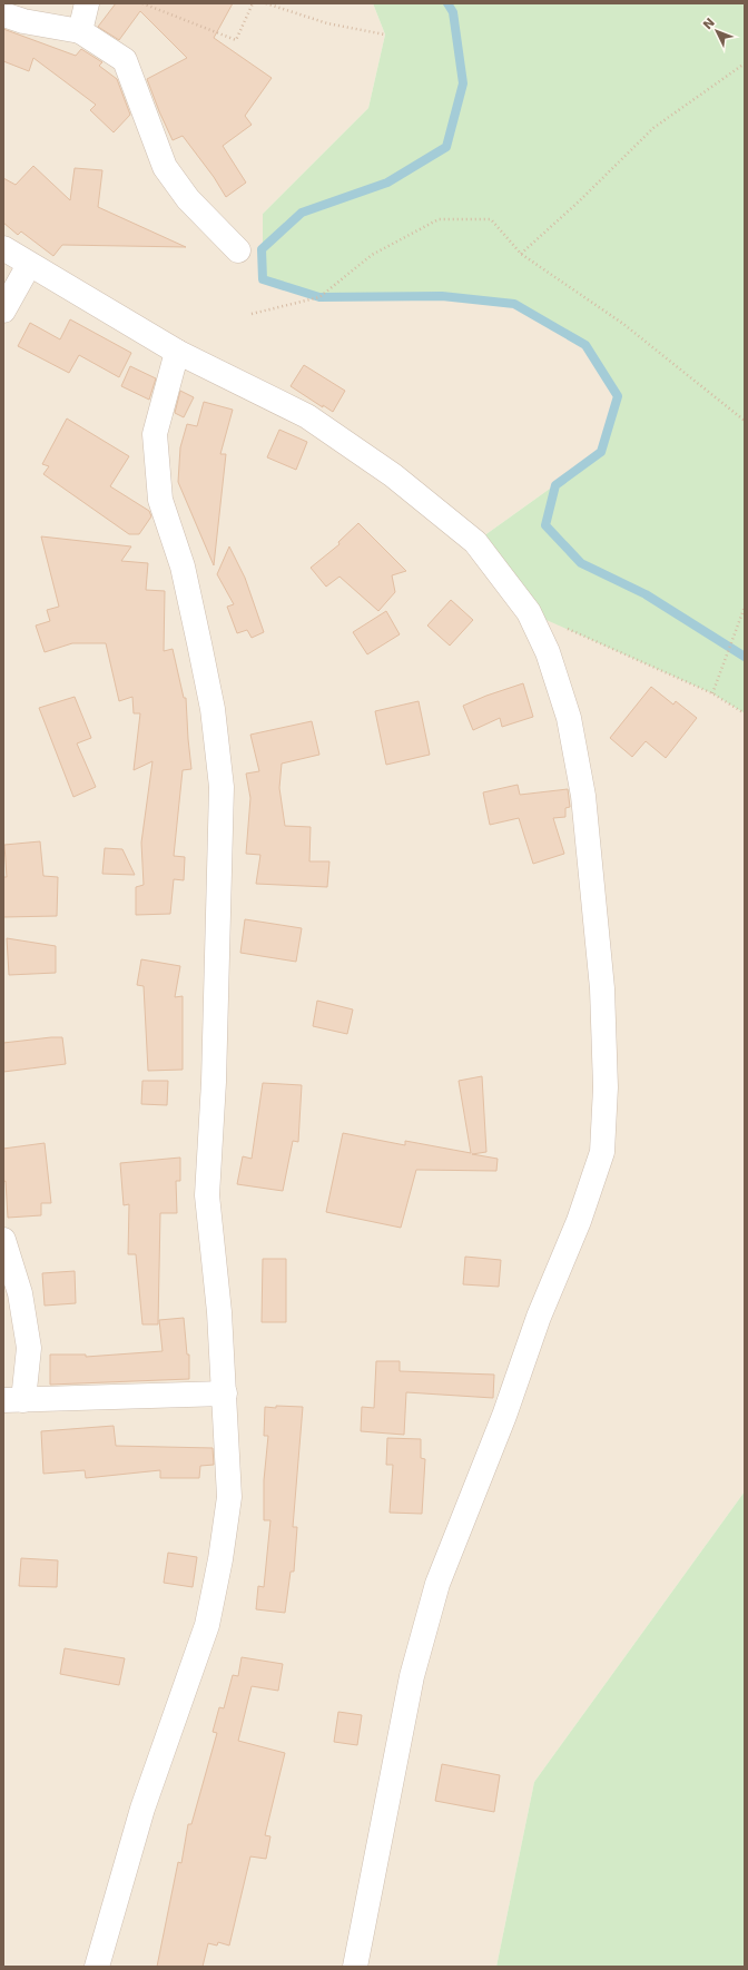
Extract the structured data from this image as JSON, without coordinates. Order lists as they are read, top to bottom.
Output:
{
  "north": "top left"
}
